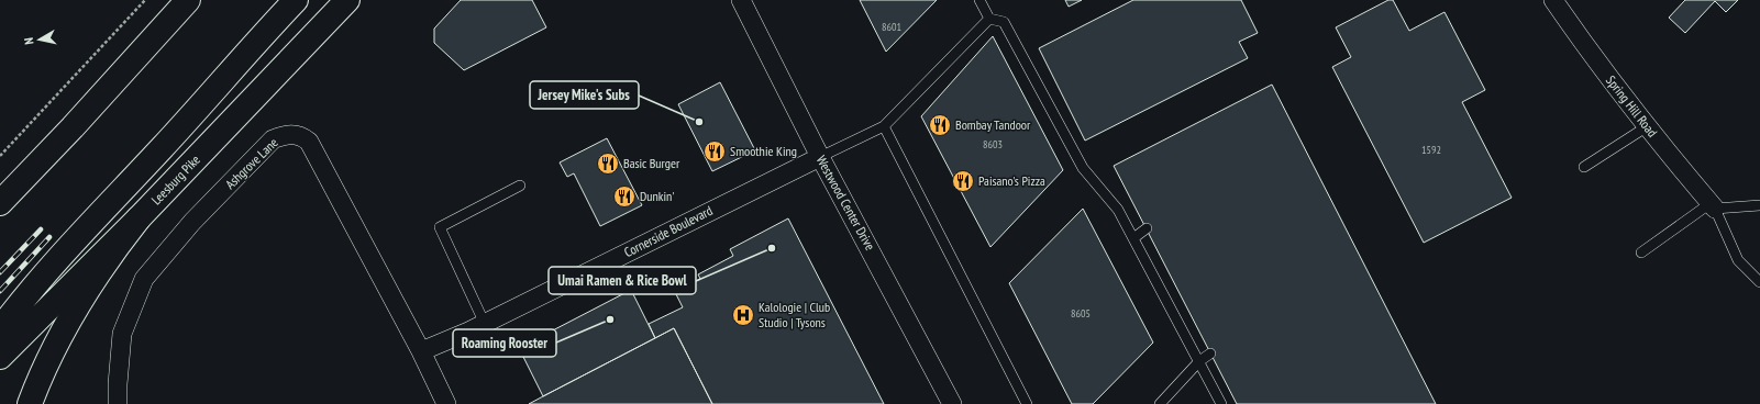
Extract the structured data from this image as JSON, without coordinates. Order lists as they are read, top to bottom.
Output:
{
  "streets": {
    "highway": ["Leesburg Pike"],
    "street": [
      "Spring Hill Road",
      "Ashgrove Lane",
      "Westwood Center Drive",
      "Cornerside Boulevard"
    ]
  },
  "crossings": [
    ["Ashgrove Lane", "Cornerside Boulevard"],
    ["Westwood Center Drive", "Cornerside Boulevard"]
  ],
  "places": {
    "other": ["Jersey Mike's Subs", "Umai Ramen & Rice Bowl", "Roaming Rooster"],
    "restaurant": [
      "Bombay Tandoor",
      "Smoothie King",
      "Basic Burger",
      "Paisano's Pizza",
      "Dunkin'"
    ],
    "hospital": ["Kalologie | Club Studio | Tysons"]
  },
  "house_numbers": [
    "8601",
    "8603",
    "1592",
    "8605"
  ],
  "north": "left"
}
